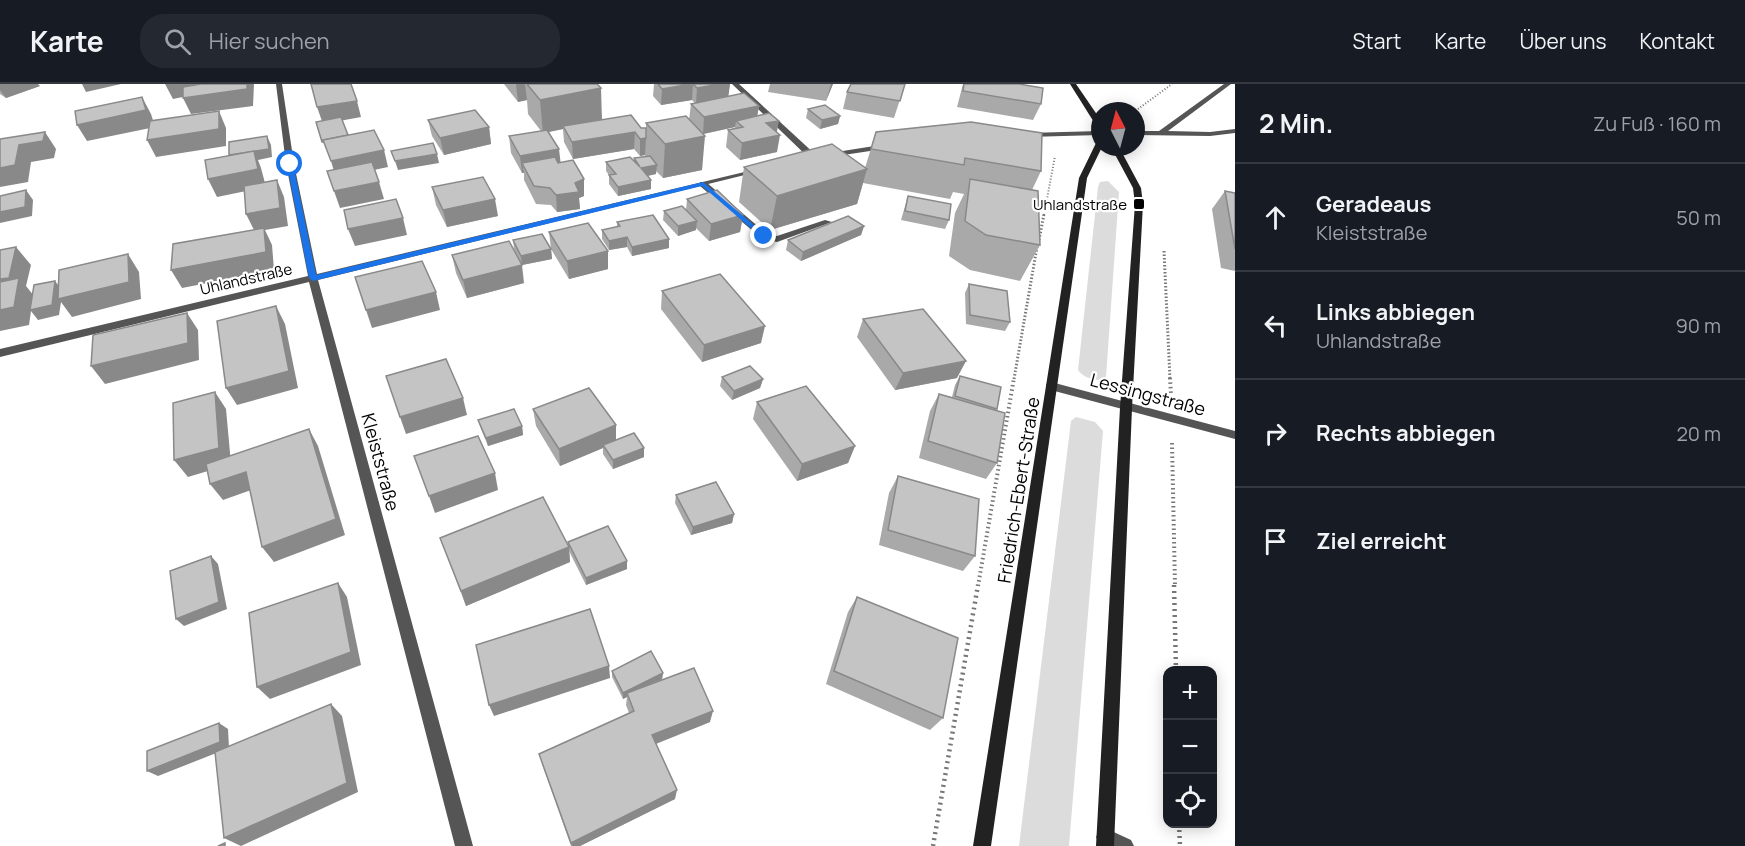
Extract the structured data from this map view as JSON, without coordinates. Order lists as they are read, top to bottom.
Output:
{
  "streets": {
    "street": [
      "Uhlandstraße",
      "Lessingstraße",
      "Kleiststraße",
      "Friedrich-Ebert-Straße"
    ]
  },
  "crossings": [
    ["Uhlandstraße", "Kleiststraße"],
    ["Lessingstraße", "Friedrich-Ebert-Straße"]
  ],
  "places": {
    "transit": ["Uhlandstraße"]
  },
  "north": "top",
  "page": {
    "header": "Karte",
    "search": "Hier suchen",
    "nav": [
      "Start",
      "Karte",
      "Über uns",
      "Kontakt"
    ],
    "heading": ["2 Min.", "Zu Fuß · 160 m"],
    "list": [
      ["Geradeaus", "Kleiststraße", "50 m"],
      ["Links abbiegen", "Uhlandstraße", "90 m"],
      ["Rechts abbiegen", "20 m"],
      "Ziel erreicht"
    ],
    "map_buttons": ["+", "−"]
  }
}
